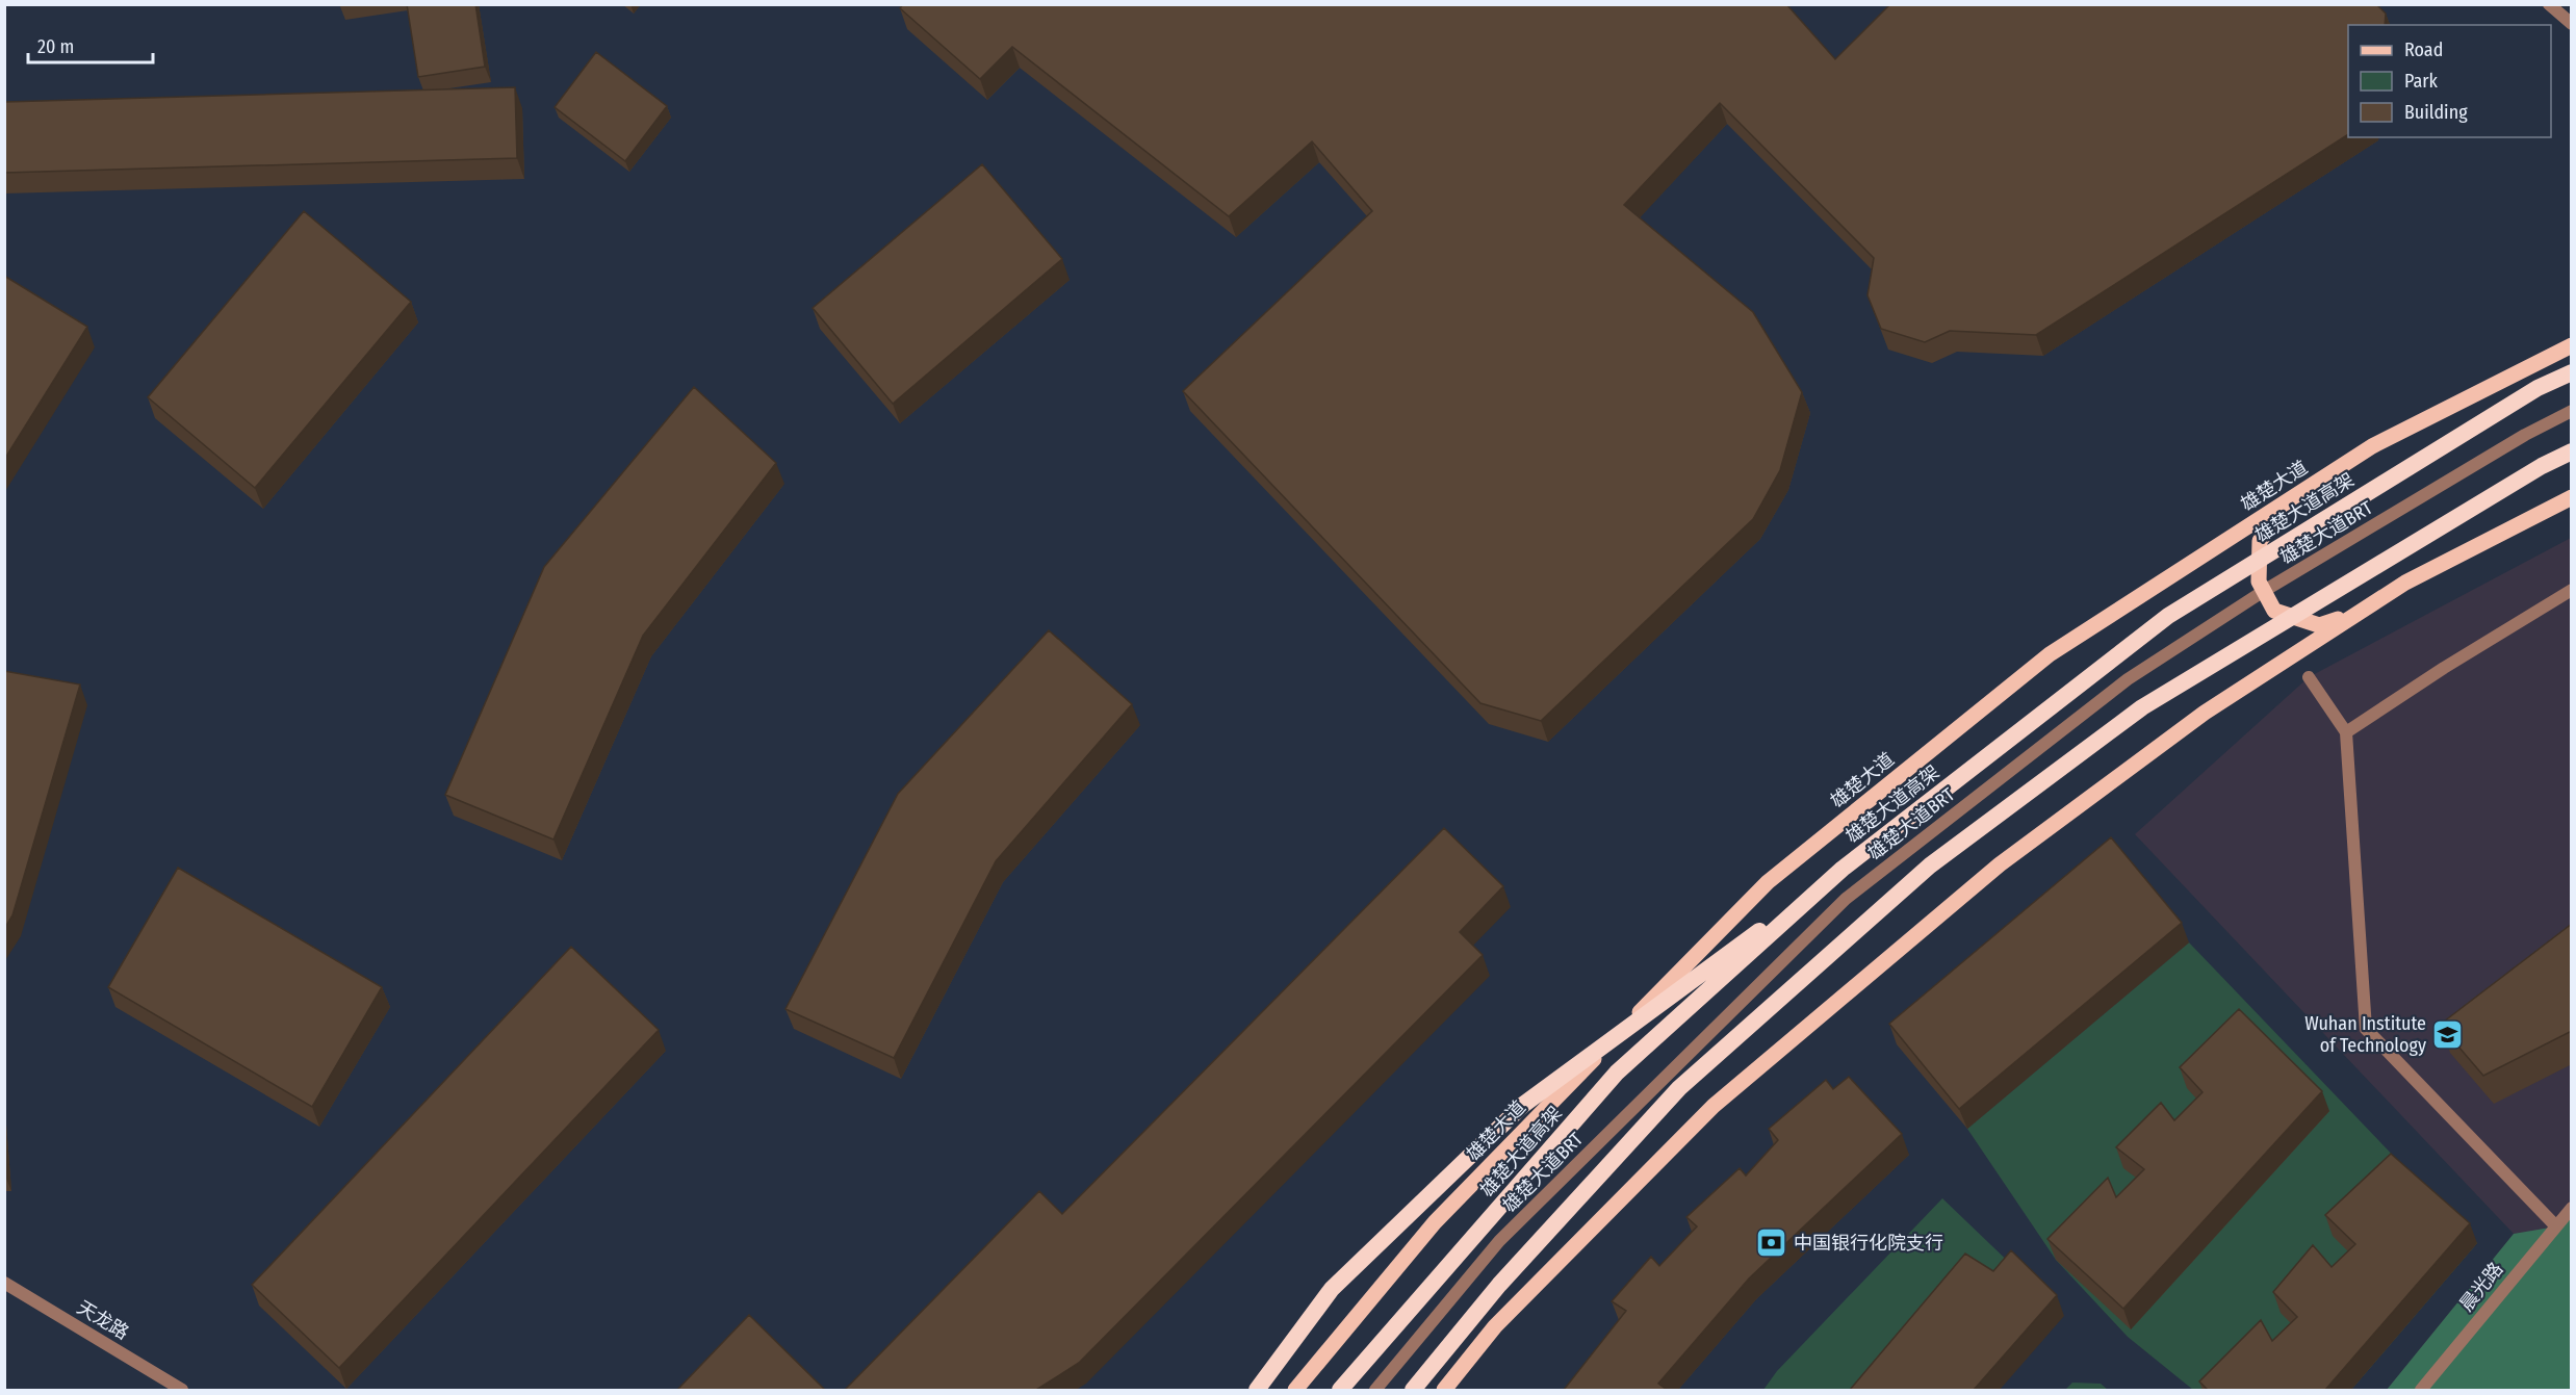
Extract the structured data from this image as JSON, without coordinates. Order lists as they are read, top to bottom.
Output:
{
  "streets": {
    "highway": ["雄楚大道高架"],
    "main road": ["雄楚大道"],
    "street": ["雄楚大道BRT", "晨光路", "天龙路"]
  },
  "places": {
    "school or university": ["Wuhan Institute of Technology"],
    "bank": ["中国银行化院支行"]
  },
  "legend": ["Road", "Park", "Building"],
  "scale_bar": "20 m"
}
